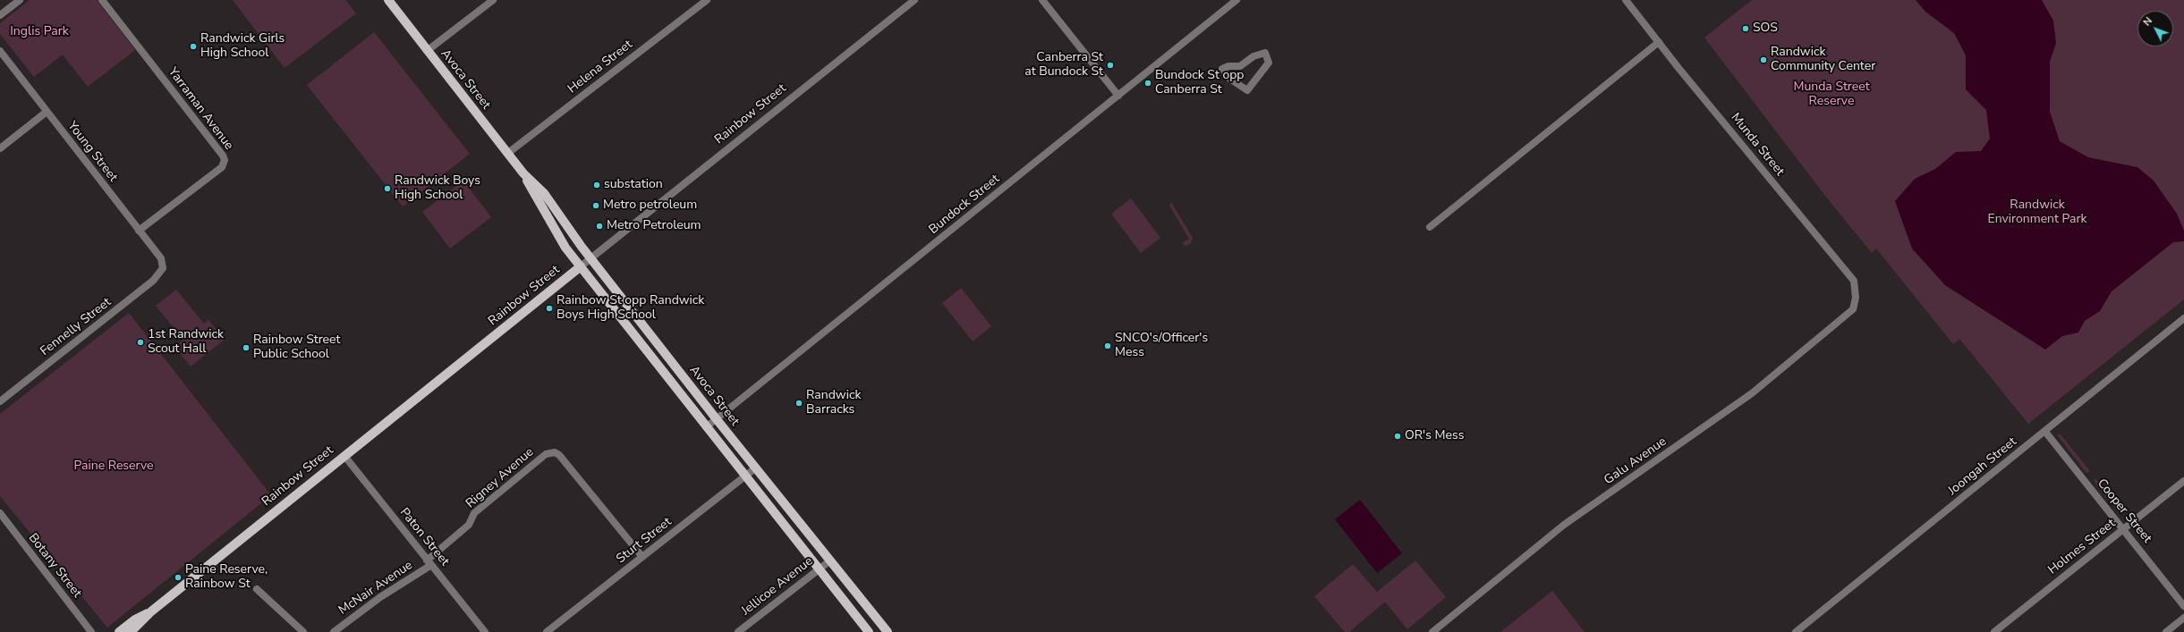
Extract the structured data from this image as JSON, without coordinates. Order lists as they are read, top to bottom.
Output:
{
  "streets": {
    "main road": ["Avoca Street", "Rainbow Street"],
    "street": [
      "Helena Street",
      "Yarraman Avenue",
      "Munda Street",
      "Young Street",
      "Bundock Street",
      "Fennelly Street",
      "Galu Avenue",
      "Joongah Street",
      "Rigney Avenue",
      "Cooper Street",
      "Paton Street",
      "Sturt Street",
      "Holmes Street",
      "Botany Street",
      "Jellicoe Avenue",
      "McNair Avenue"
    ]
  },
  "crossings": [
    ["Helena Street", "Avoca Street"],
    ["Avoca Street", "Rainbow Street"],
    ["Avoca Street", "Bundock Street"],
    ["Avoca Street", "Sturt Street"],
    ["Avoca Street", "Jellicoe Avenue"],
    ["Yarraman Avenue", "Young Street"],
    ["Rainbow Street", "Paton Street"],
    ["Munda Street", "Galu Avenue"],
    ["Young Street", "Fennelly Street"],
    ["Joongah Street", "Cooper Street"],
    ["Rigney Avenue", "Paton Street"],
    ["Rigney Avenue", "Sturt Street"],
    ["Rigney Avenue", "McNair Avenue"],
    ["Cooper Street", "Holmes Street"],
    ["Paton Street", "McNair Avenue"]
  ],
  "parks": [
    "Inglis Park",
    "Munda Street Reserve",
    "Randwick Environment Park",
    "Paine Reserve"
  ],
  "places": [
    "SOS",
    "Randwick Girls High School",
    "Randwick Community Center",
    "Canberra St at Bundock St",
    "Bundock St opp Canberra St",
    "substation",
    "Randwick Boys High School",
    "Metro petroleum",
    "Metro Petroleum",
    "Rainbow St opp Randwick Boys High School",
    "1st Randwick Scout Hall",
    "SNCO's/Officer's Mess",
    "Rainbow Street Public School",
    "Randwick Barracks",
    "OR's Mess",
    "Paine Reserve, Rainbow St"
  ],
  "north": "top left"
}
